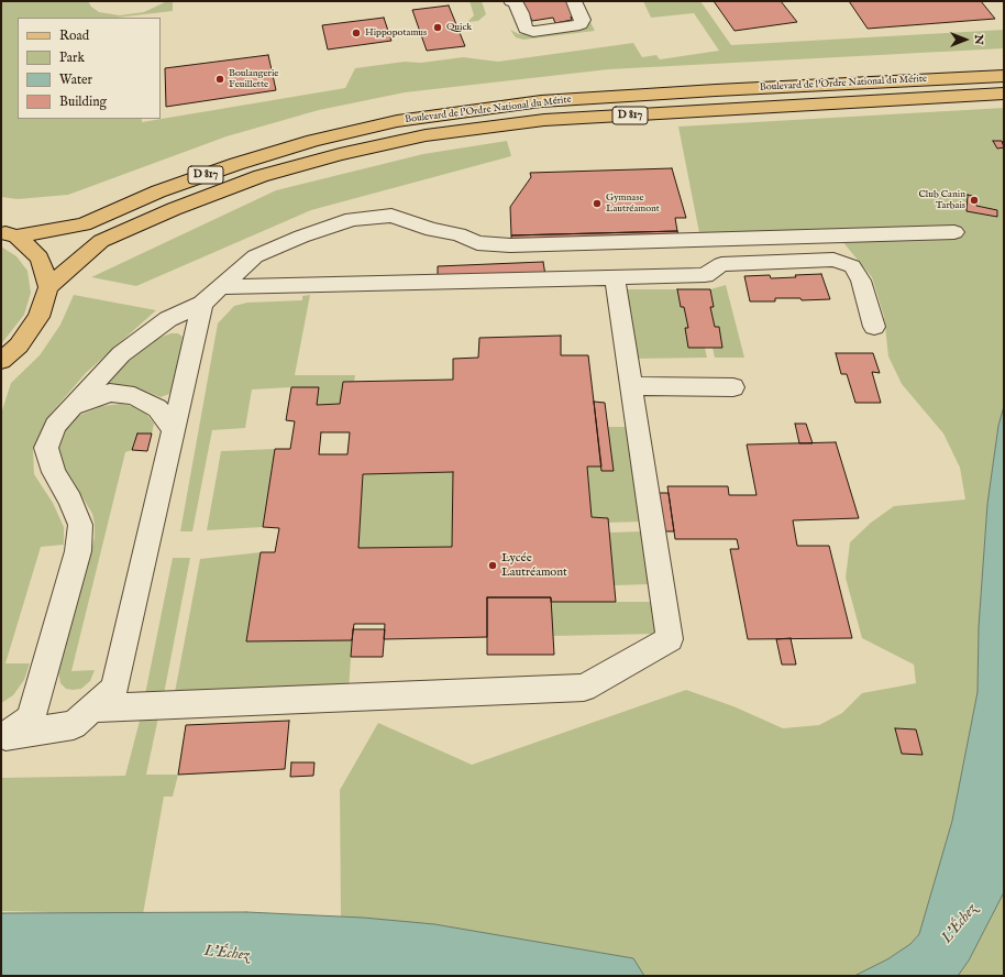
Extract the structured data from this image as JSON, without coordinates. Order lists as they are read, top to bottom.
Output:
{
  "streets": {
    "main road": ["Boulevard de l'Ordre National du Mérite", "D 817"]
  },
  "water": ["L'Échez"],
  "places": [
    "Quick",
    "Hippopotamus",
    "Boulangerie Feuillette",
    "Club Canin Tarbais",
    "Gymnase Lautréamont",
    "Lycée Lautréamont"
  ],
  "legend": [
    "Road",
    "Park",
    "Water",
    "Building"
  ],
  "north": "right"
}
